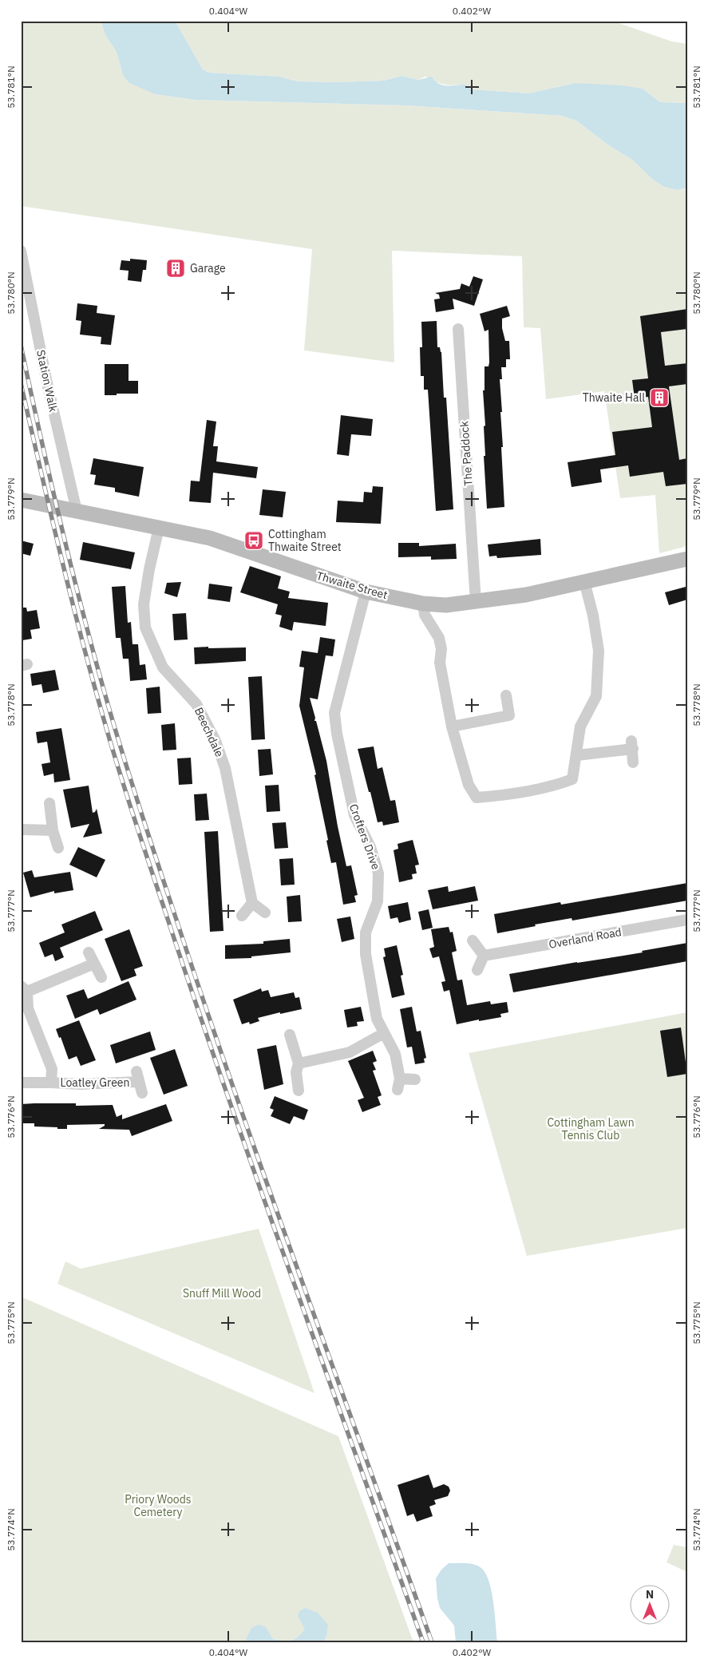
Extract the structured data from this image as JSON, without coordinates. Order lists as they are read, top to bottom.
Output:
{
  "streets": {
    "main road": ["Thwaite Street"],
    "street": [
      "Station Walk",
      "The Paddock",
      "Beechdale",
      "Crofters Drive",
      "Overland Road",
      "Loatley Green"
    ]
  },
  "crossings": [
    ["Station Walk", "Thwaite Street"],
    ["The Paddock", "Thwaite Street"],
    ["Thwaite Street", "Beechdale"],
    ["Thwaite Street", "Crofters Drive"]
  ],
  "parks": ["Cottingham Lawn Tennis Club", "Snuff Mill Wood", "Priory Woods Cemetery"],
  "places": {
    "building": ["Garage", "Thwaite Hall"],
    "bus stop": ["Cottingham Thwaite Street"]
  },
  "north": "top",
  "coordinates": [
    "0.404°W",
    "0.402°W",
    "53.781°N",
    "53.780°N",
    "53.779°N",
    "53.778°N",
    "53.777°N",
    "53.776°N",
    "53.775°N",
    "53.774°N"
  ]
}
